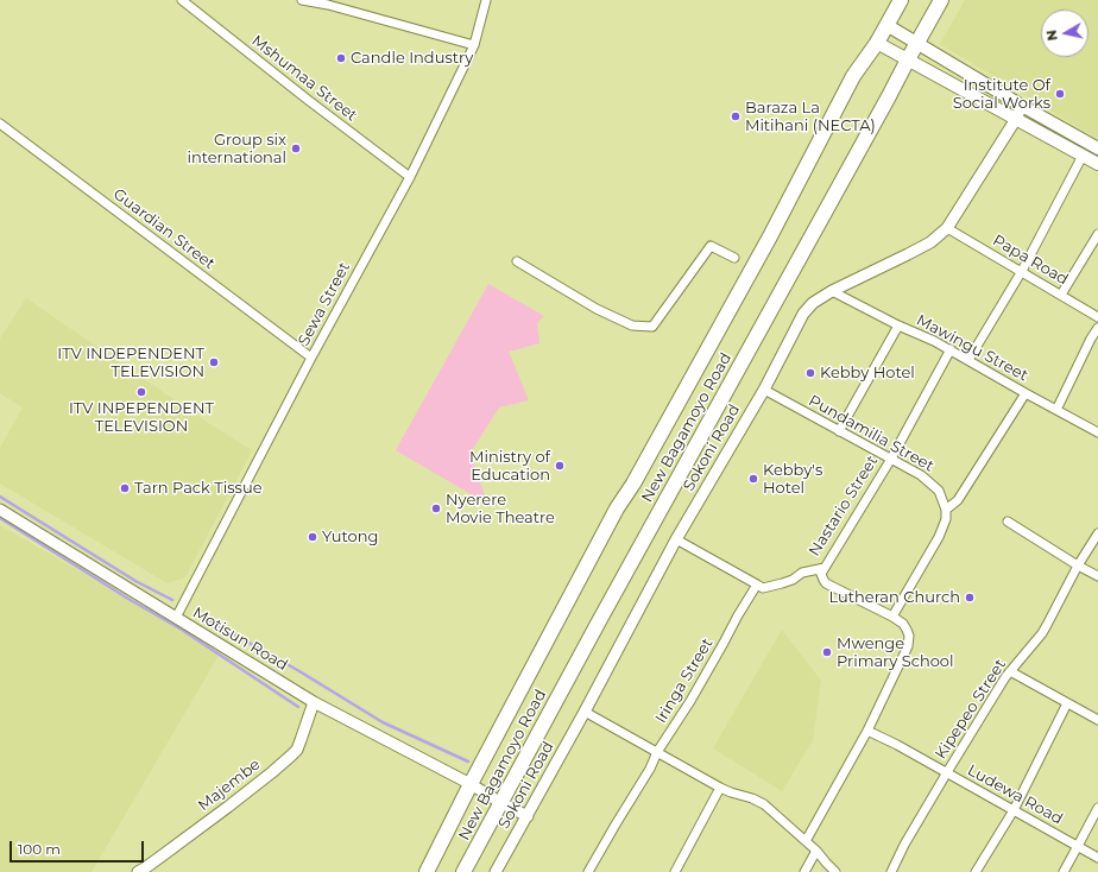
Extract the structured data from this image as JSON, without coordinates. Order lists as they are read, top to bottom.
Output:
{
  "streets": {
    "highway": ["New Bagamoyo Road"],
    "street": [
      "Mshumaa Street",
      "Guardian Street",
      "Papa Road",
      "Sewa Street",
      "Mawingu Street",
      "Pundamilia Street",
      "Sokoni Road",
      "Nastario Street",
      "Motisun Road",
      "Iringa Street",
      "Kipepeo Street",
      "Majembe",
      "Ludewa Road"
    ]
  },
  "crossings": [
    ["Mshumaa Street", "Sewa Street"],
    ["Guardian Street", "Sewa Street"],
    ["Papa Road", "Sokoni Road"],
    ["Sewa Street", "Motisun Road"],
    ["Mawingu Street", "Sokoni Road"],
    ["Mawingu Street", "Nastario Street"],
    ["New Bagamoyo Road", "Motisun Road"],
    ["Pundamilia Street", "Sokoni Road"],
    ["Pundamilia Street", "Nastario Street"],
    ["Sokoni Road", "Motisun Road"],
    ["Nastario Street", "Iringa Street"],
    ["Motisun Road", "Majembe"],
    ["Kipepeo Street", "Ludewa Road"]
  ],
  "places": [
    "Candle Industry",
    "Institute Of Social Works",
    "Baraza La Mitihani (NECTA)",
    "Group six international",
    "ITV INDEPENDENT TELEVISION",
    "Kebby Hotel",
    "ITV INPEPENDENT TELEVISION",
    "Ministry of Education",
    "Kebby's Hotel",
    "Tarn Pack Tissue",
    "Nyerere Movie Theatre",
    "Yutong",
    "Lutheran Church",
    "Mwenge Primary School"
  ],
  "scale_bar": "100 m",
  "north": "left"
}
